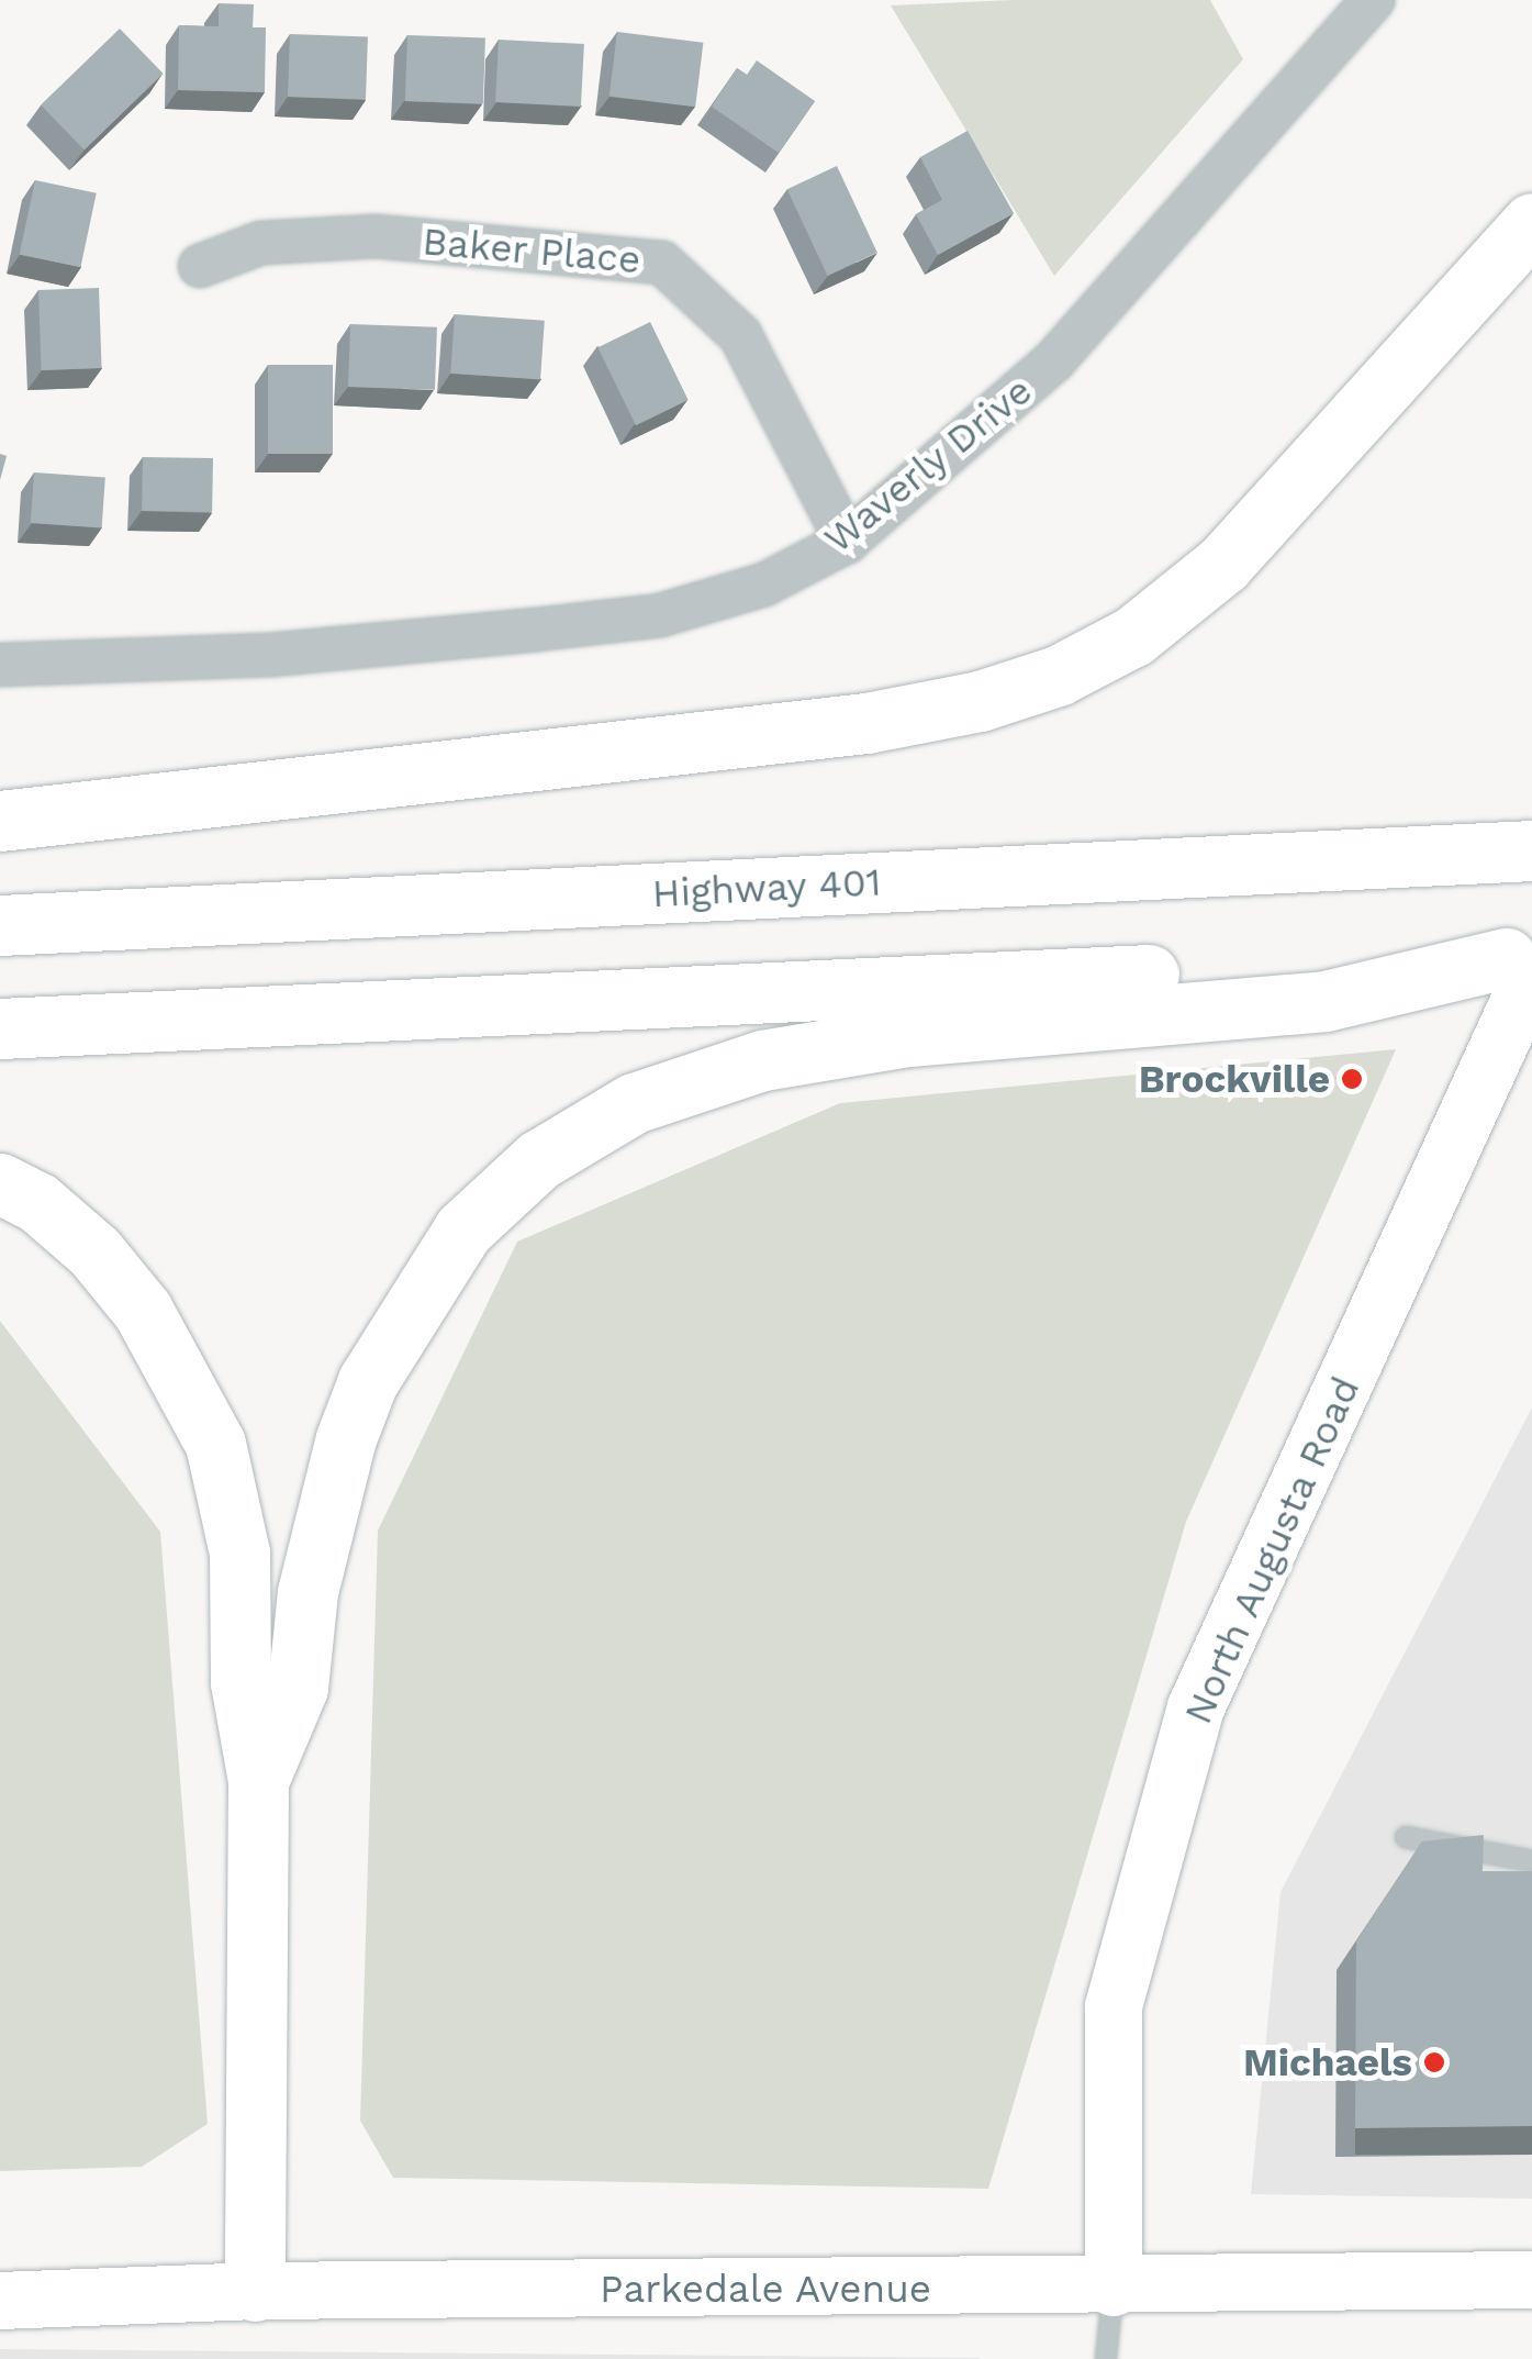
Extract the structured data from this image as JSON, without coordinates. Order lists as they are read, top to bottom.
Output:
{
  "streets": {
    "highway": ["Highway 401"],
    "main road": ["North Augusta Road", "Parkedale Avenue"],
    "street": ["Baker Place", "Waverly Drive"]
  },
  "crossings": [
    ["Baker Place", "Waverly Drive"],
    ["North Augusta Road", "Parkedale Avenue"]
  ],
  "places": ["Brockville", "Michaels"]
}
